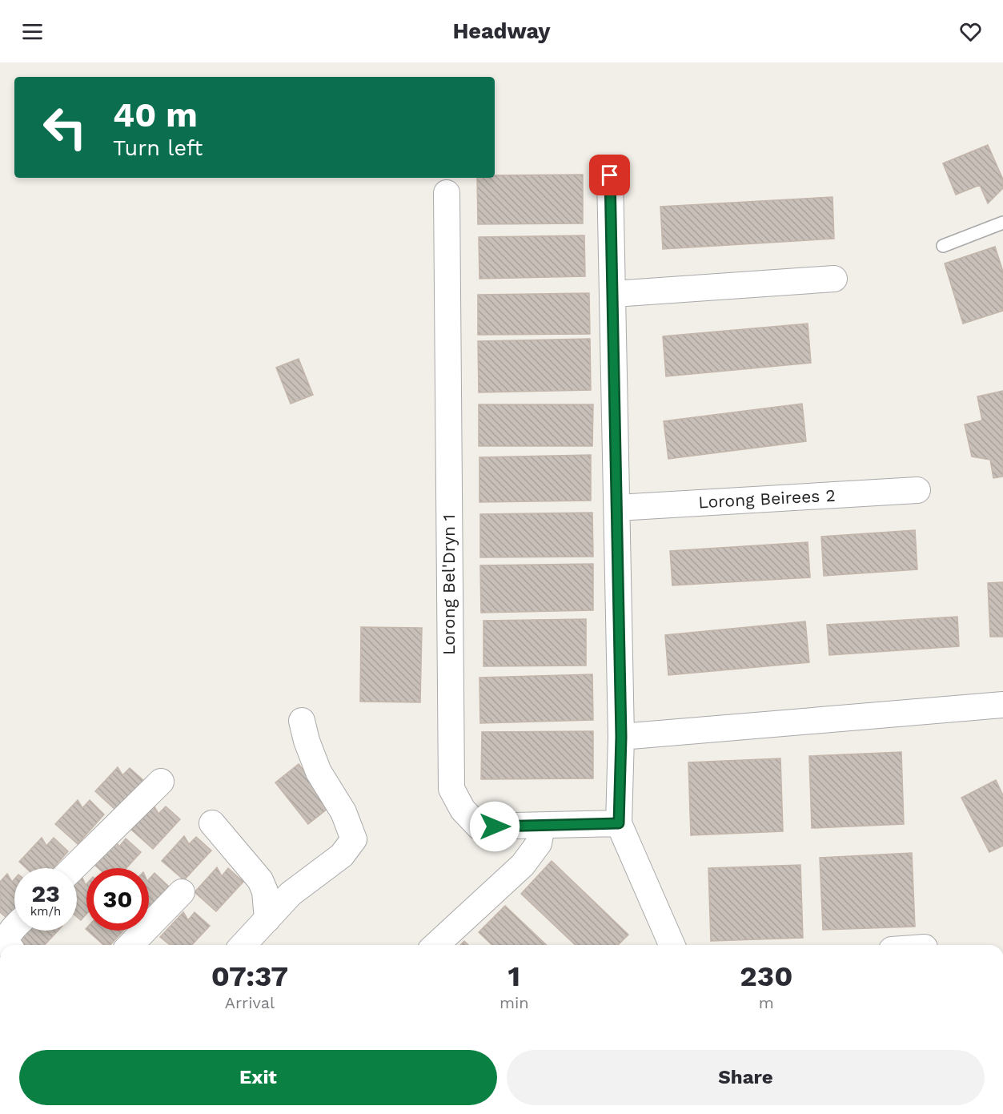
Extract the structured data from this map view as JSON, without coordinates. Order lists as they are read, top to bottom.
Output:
{
  "streets": {
    "street": ["Lorong Beirees 2", "Lorong Bel'Dryn 1"]
  },
  "page": {
    "header": "Headway",
    "turn": ["40 m", "Turn left"],
    "speed": "23 km/h",
    "limit": "30",
    "eta": [
      "07:37",
      "Arrival",
      "1",
      "min",
      "230",
      "m"
    ],
    "buttons": ["Exit", "Share"]
  }
}
